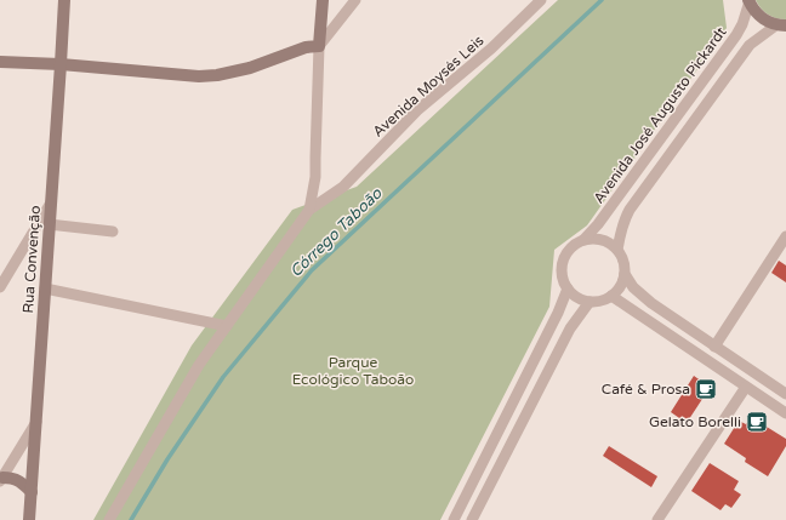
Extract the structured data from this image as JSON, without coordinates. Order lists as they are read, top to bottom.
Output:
{
  "streets": {
    "street": ["Avenida Moysés Leis", "Avenida José Augusto Pickardt", "Rua Convenção"]
  },
  "water": ["Córrego Taboão"],
  "parks": ["Parque Ecológico Taboão"],
  "places": {
    "cafe": ["Café & Prosa", "Gelato Borelli"]
  }
}
